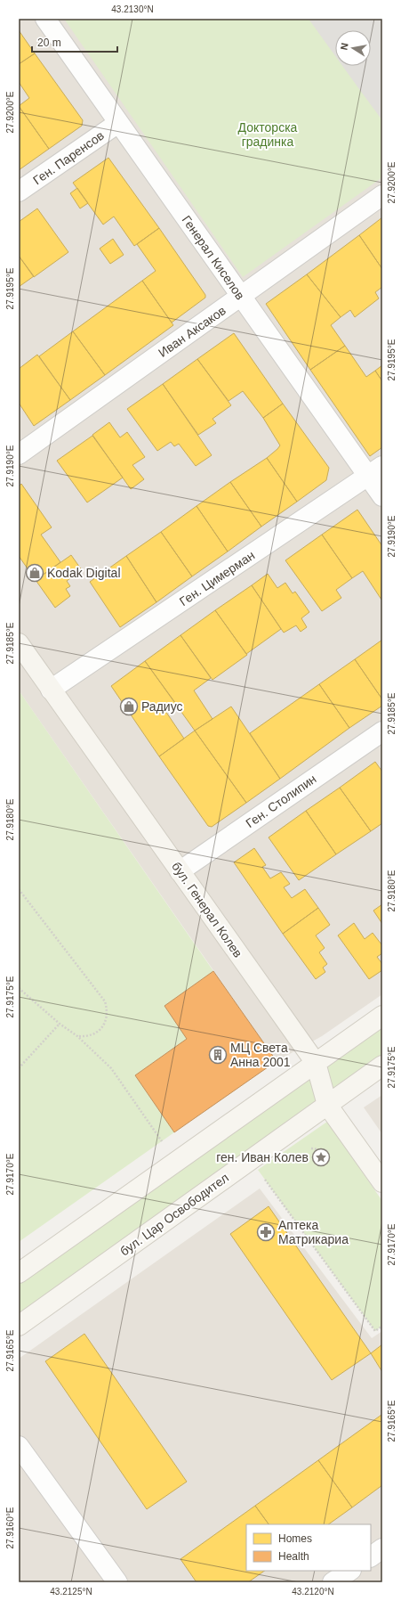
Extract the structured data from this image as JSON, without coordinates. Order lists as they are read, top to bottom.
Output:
{
  "streets": {
    "main road": ["бул. Генерал Колев", "бул. Цар Освободител"],
    "street": [
      "Ген. Паренсов",
      "Генерал Киселов",
      "Иван Аксаков",
      "Ген. Цимерман",
      "Ген. Столипин"
    ]
  },
  "crossings": [
    ["Ген. Паренсов", "Генерал Киселов"],
    ["Генерал Киселов", "Иван Аксаков"],
    ["Генерал Киселов", "Ген. Цимерман"],
    ["Ген. Цимерман", "бул. Генерал Колев"],
    ["Ген. Столипин", "бул. Генерал Колев"],
    ["бул. Генерал Колев", "бул. Цар Освободител"]
  ],
  "parks": ["Докторска градинка"],
  "places": {
    "shop": ["Kodak Digital", "Радиус"],
    "building": ["МЦ Света Анна 2001"],
    "place": ["ген. Иван Колев"],
    "pharmacy": ["Аптека Матрикариа"]
  },
  "legend": ["Homes", "Health"],
  "scale_bar": "20 m",
  "north": "left",
  "coordinates": [
    "43.2130°N",
    "27.9200°E",
    "27.9195°E",
    "27.9190°E",
    "27.9185°E",
    "27.9180°E",
    "27.9175°E",
    "27.9170°E",
    "27.9165°E",
    "27.9160°E",
    "43.2125°N",
    "43.2120°N"
  ]
}
